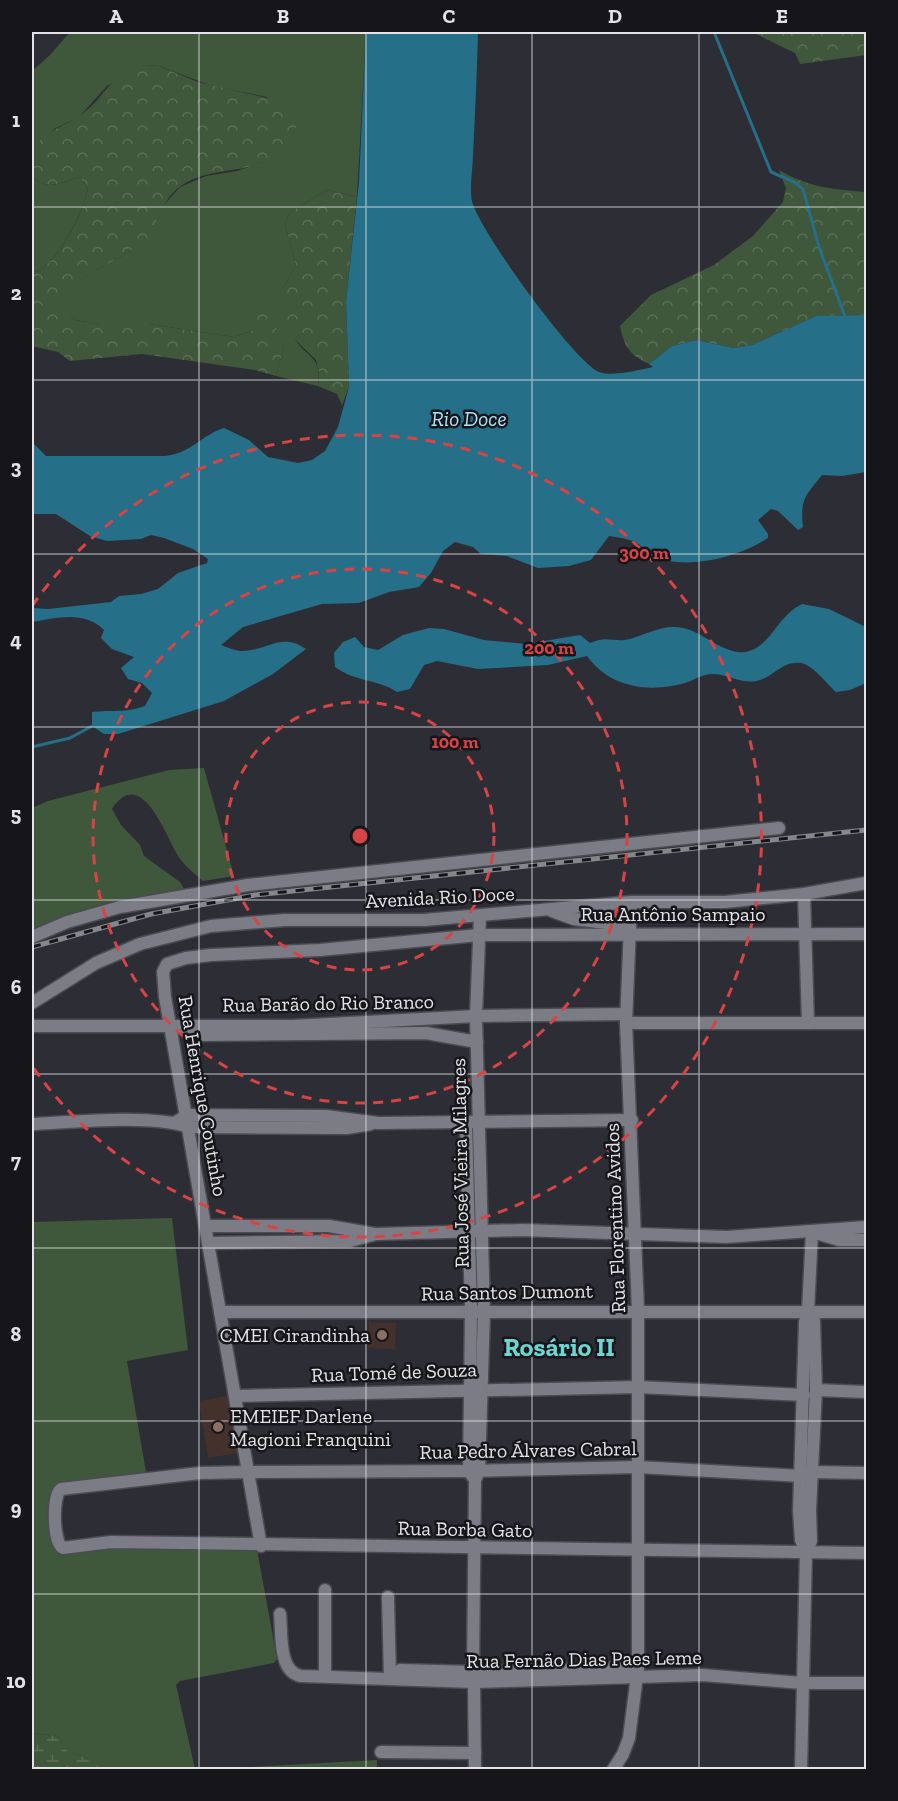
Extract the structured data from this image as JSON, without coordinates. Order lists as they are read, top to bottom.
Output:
{
  "streets": {
    "street": [
      "Avenida Rio Doce",
      "Rua Antônio Sampaio",
      "Rua Barão do Rio Branco",
      "Rua Henrique Coutinho",
      "Rua José Vieira Milagres",
      "Rua Florentino Avidos",
      "Rua Santos Dumont",
      "Rua Tomé de Souza",
      "Rua Pedro Álvares Cabral",
      "Rua Borba Gato",
      "Rua Fernão Dias Paes Leme"
    ]
  },
  "crossings": [
    ["Avenida Rio Doce", "Rua José Vieira Milagres"],
    ["Avenida Rio Doce", "Rua Florentino Avidos"],
    ["Rua Antônio Sampaio", "Rua Henrique Coutinho"],
    ["Rua Antônio Sampaio", "Rua José Vieira Milagres"],
    ["Rua Antônio Sampaio", "Rua Florentino Avidos"],
    ["Rua Barão do Rio Branco", "Rua Henrique Coutinho"],
    ["Rua Barão do Rio Branco", "Rua José Vieira Milagres"],
    ["Rua Barão do Rio Branco", "Rua Florentino Avidos"],
    ["Rua Henrique Coutinho", "Rua José Vieira Milagres"],
    ["Rua Henrique Coutinho", "Rua Santos Dumont"],
    ["Rua Henrique Coutinho", "Rua Tomé de Souza"],
    ["Rua Henrique Coutinho", "Rua Pedro Álvares Cabral"],
    ["Rua Henrique Coutinho", "Rua Borba Gato"],
    ["Rua Florentino Avidos", "Rua Santos Dumont"],
    ["Rua Florentino Avidos", "Rua Tomé de Souza"],
    ["Rua Florentino Avidos", "Rua Pedro Álvares Cabral"],
    ["Rua Florentino Avidos", "Rua Borba Gato"],
    ["Rua Florentino Avidos", "Rua Fernão Dias Paes Leme"],
    ["Rua Pedro Álvares Cabral", "Rua Borba Gato"]
  ],
  "districts": ["Rosário II"],
  "water": ["Rio Doce"],
  "places": ["CMEI Cirandinha", "EMEIEF Darlene Magioni Franquini"],
  "grid": {
    "columns": [
      "A",
      "B",
      "C",
      "D",
      "E"
    ],
    "rows": [
      "1",
      "2",
      "3",
      "4",
      "5",
      "6",
      "7",
      "8",
      "9",
      "10"
    ]
  },
  "rings": ["300 m", "200 m", "100 m"]
}
